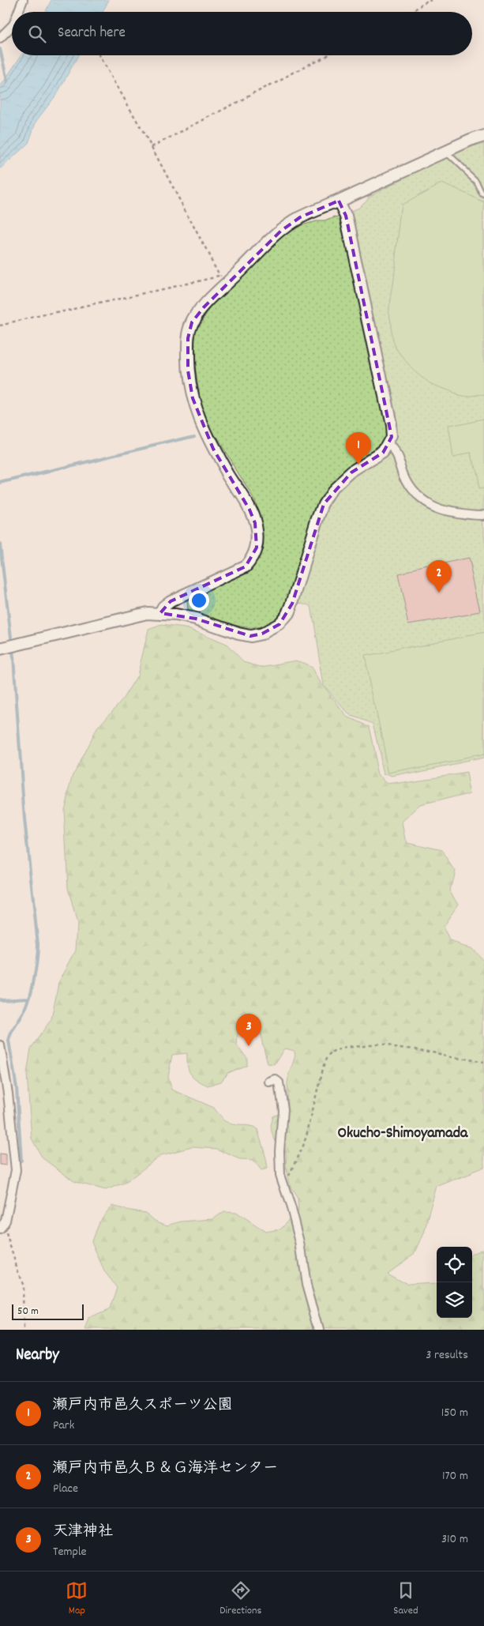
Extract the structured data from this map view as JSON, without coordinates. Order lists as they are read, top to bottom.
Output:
{
  "districts": ["Okucho-Shimoyamada"],
  "scale_bar": "50 m",
  "page": {
    "search": "Search here",
    "pins": ["1", "2", "3"],
    "scale": "50 m",
    "heading": ["Nearby", "3 results"],
    "list": [
      {
        "mark": "1",
        "name": "瀬戸内市邑久スポーツ公園",
        "note": "Park",
        "value": "150 m"
      },
      {
        "mark": "2",
        "name": "瀬戸内市邑久Ｂ＆Ｇ海洋センター",
        "note": "Place",
        "value": "170 m"
      },
      {
        "mark": "3",
        "name": "天津神社",
        "note": "Temple",
        "value": "310 m"
      }
    ],
    "nav": ["Map", "Directions", "Saved"]
  }
}
